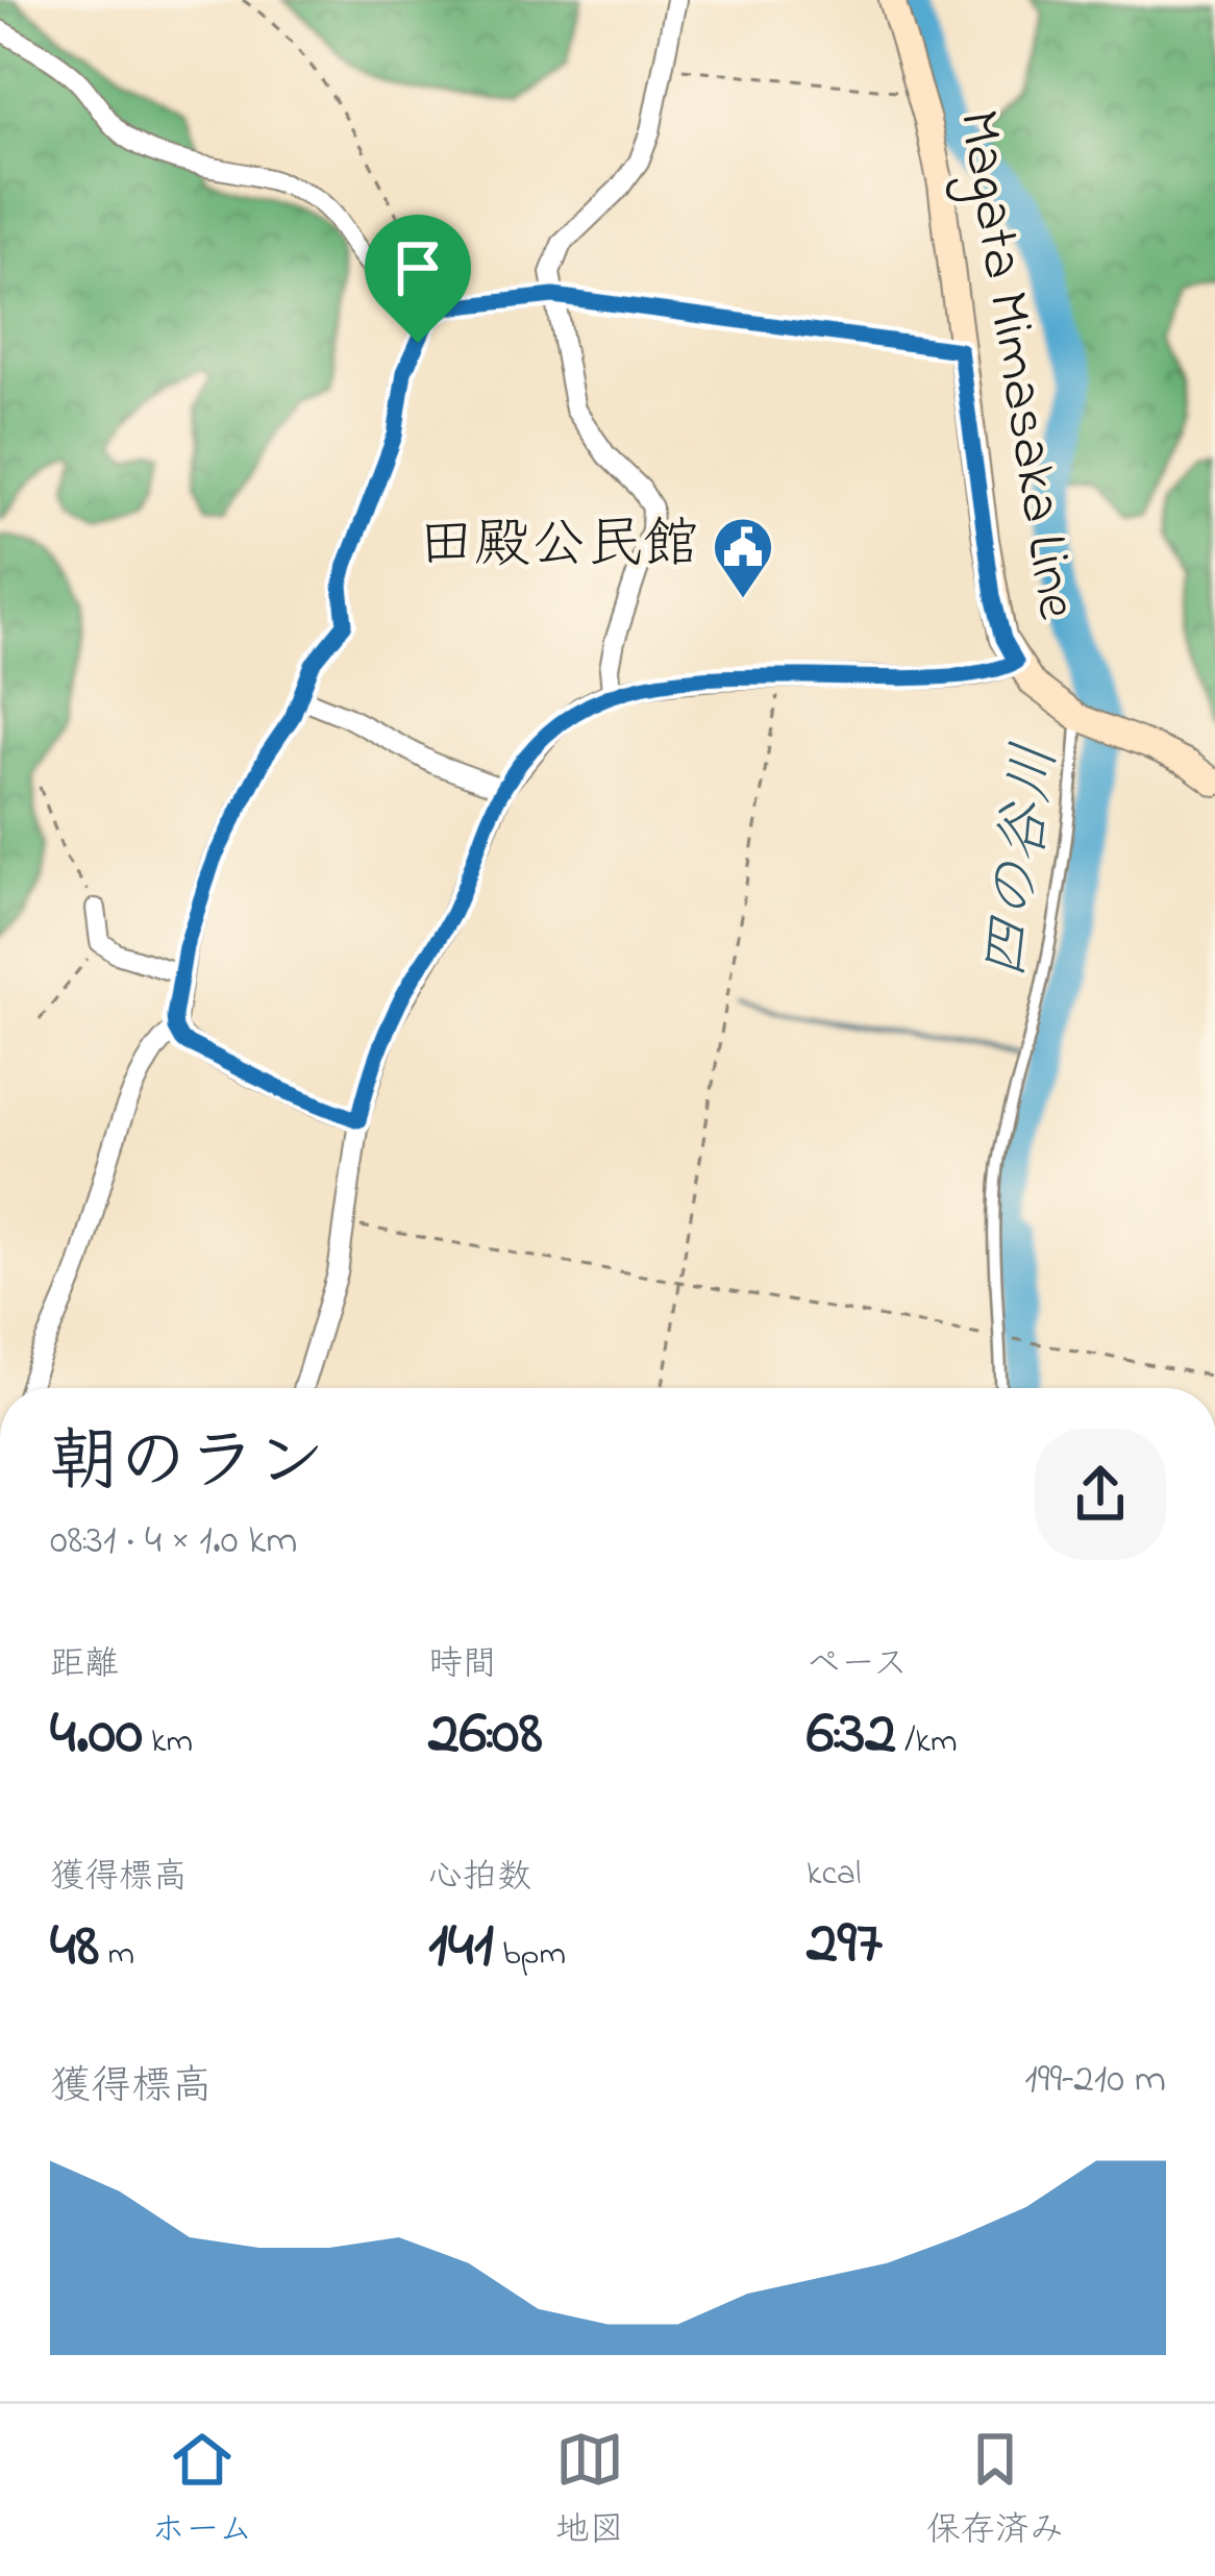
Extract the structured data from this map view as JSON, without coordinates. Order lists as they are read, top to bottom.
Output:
{
  "streets": {
    "main road": ["Magata Mimasaka Line"]
  },
  "water": ["四の谷川"],
  "places": {
    "public building": ["田殿公民館"]
  },
  "page": {
    "heading": ["朝のラン", "08:31 · 4 × 1.0 km"],
    "stats": [
      ["距離", "4.00 km"],
      ["時間", "26:08"],
      ["ペース", "6:32 /km"],
      ["獲得標高", "48 m"],
      ["心拍数", "141 bpm"],
      ["kcal", "297"]
    ],
    "chart": ["獲得標高", "199–210 m"],
    "tabs": ["ホーム", "地図", "保存済み"]
  }
}
